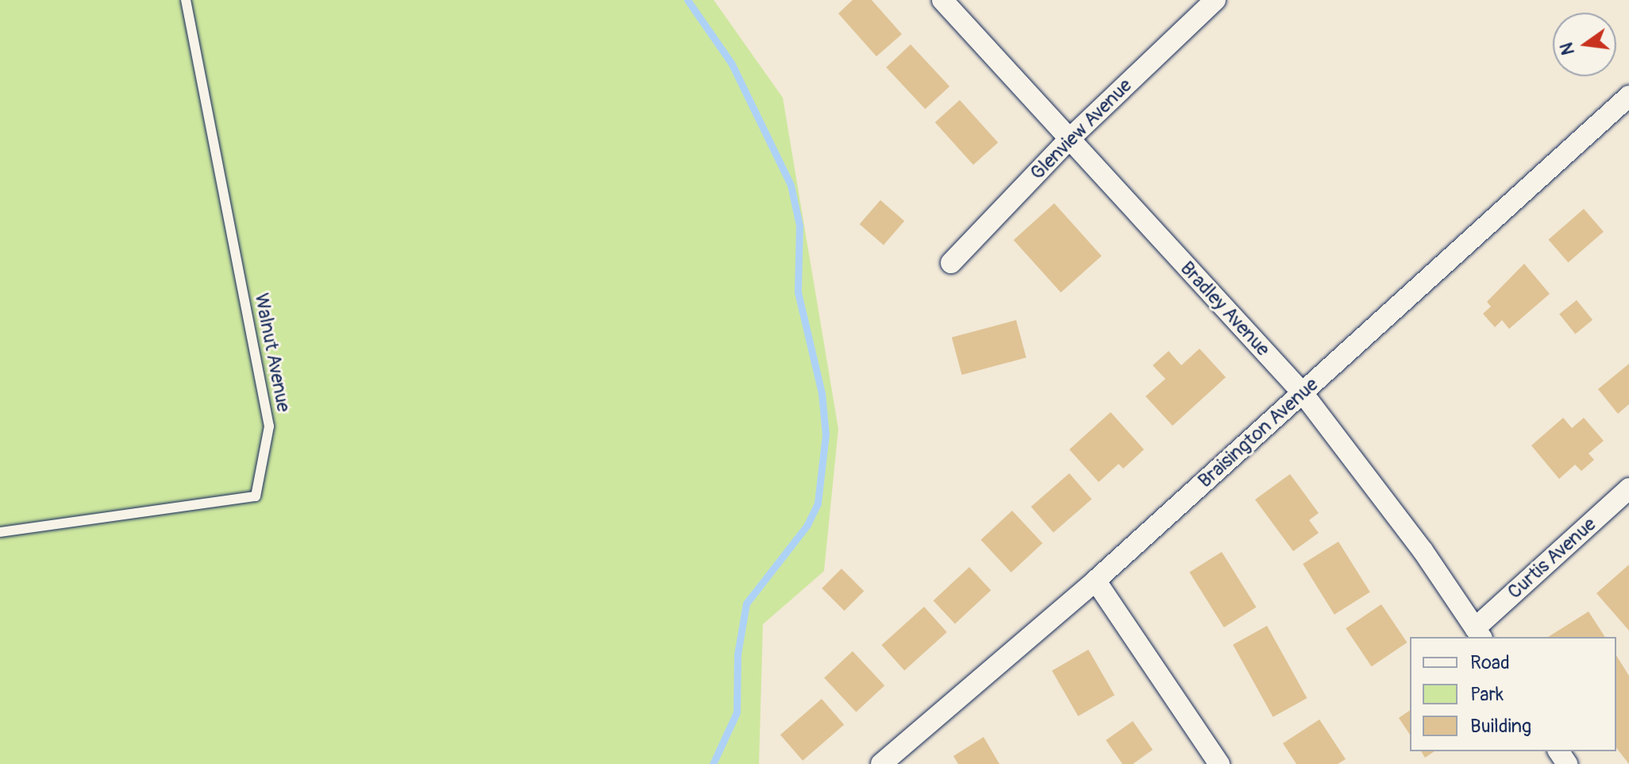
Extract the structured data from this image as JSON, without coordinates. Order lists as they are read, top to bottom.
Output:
{
  "streets": {
    "street": [
      "Glenview Avenue",
      "Bradley Avenue",
      "Braisington Avenue",
      "Curtis Avenue"
    ],
    "lane": ["Walnut Avenue"]
  },
  "crossings": [
    ["Glenview Avenue", "Bradley Avenue"],
    ["Bradley Avenue", "Braisington Avenue"],
    ["Bradley Avenue", "Curtis Avenue"]
  ],
  "legend": ["Road", "Park", "Building"],
  "north": "left"
}
